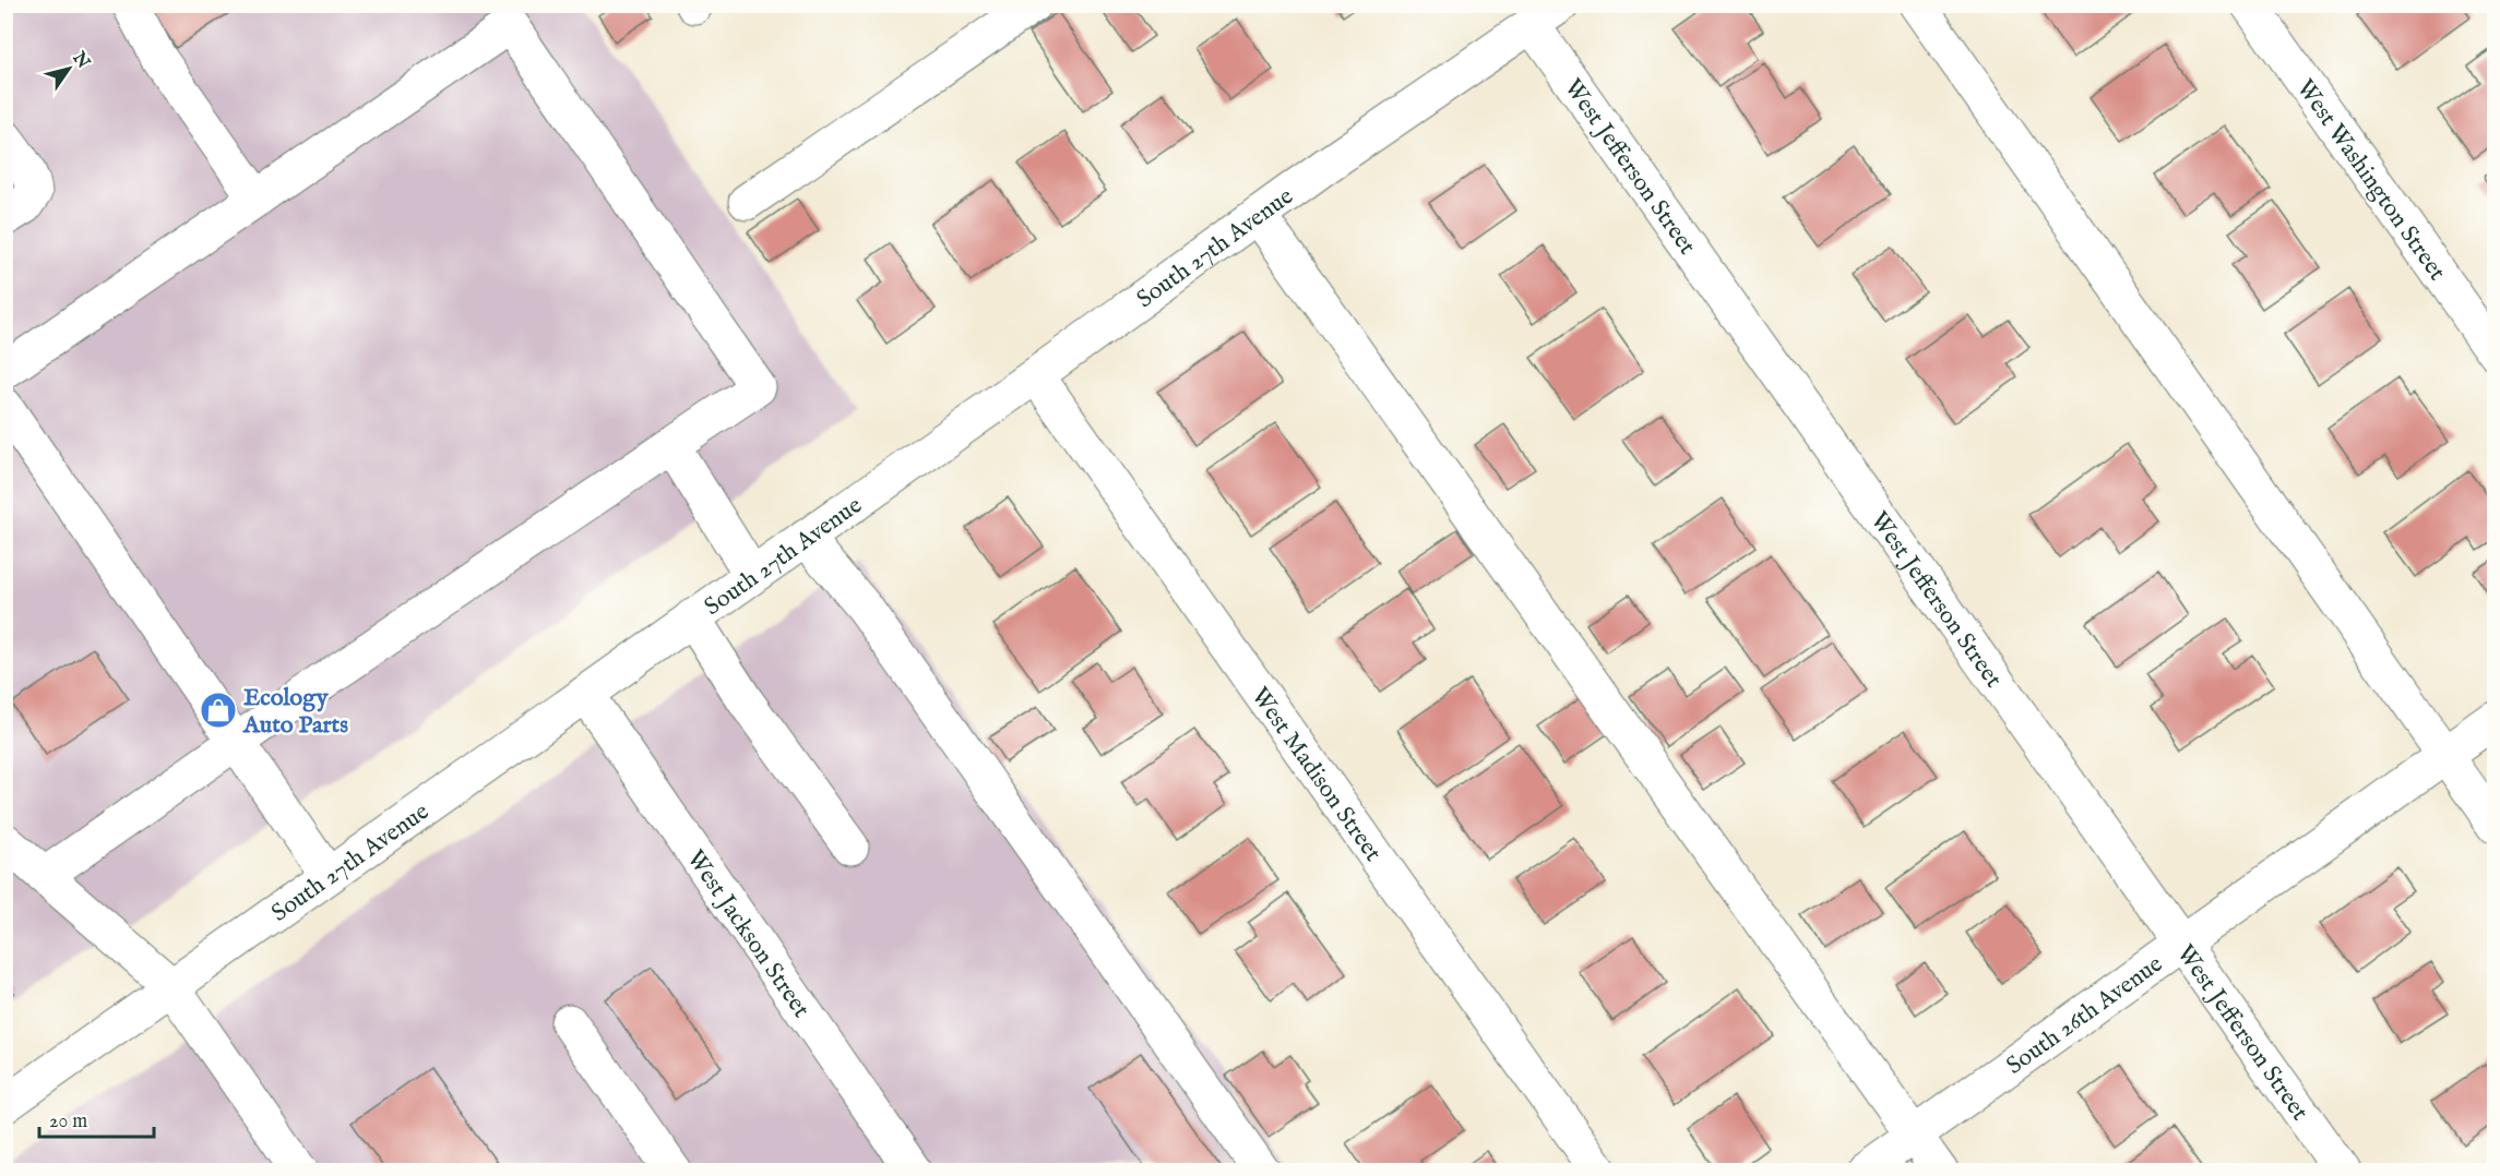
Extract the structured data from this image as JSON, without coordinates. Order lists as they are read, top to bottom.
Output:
{
  "streets": {
    "street": [
      "West Jefferson Street",
      "West Washington Street",
      "South 27th Avenue",
      "West Madison Street",
      "West Jackson Street",
      "South 26th Avenue"
    ]
  },
  "crossings": [
    ["West Jefferson Street", "South 27th Avenue"],
    ["West Jefferson Street", "South 26th Avenue"],
    ["South 27th Avenue", "West Madison Street"],
    ["South 27th Avenue", "West Jackson Street"]
  ],
  "places": {
    "shop": ["Ecology Auto Parts"]
  },
  "scale_bar": "20 m",
  "north": "top right"
}
